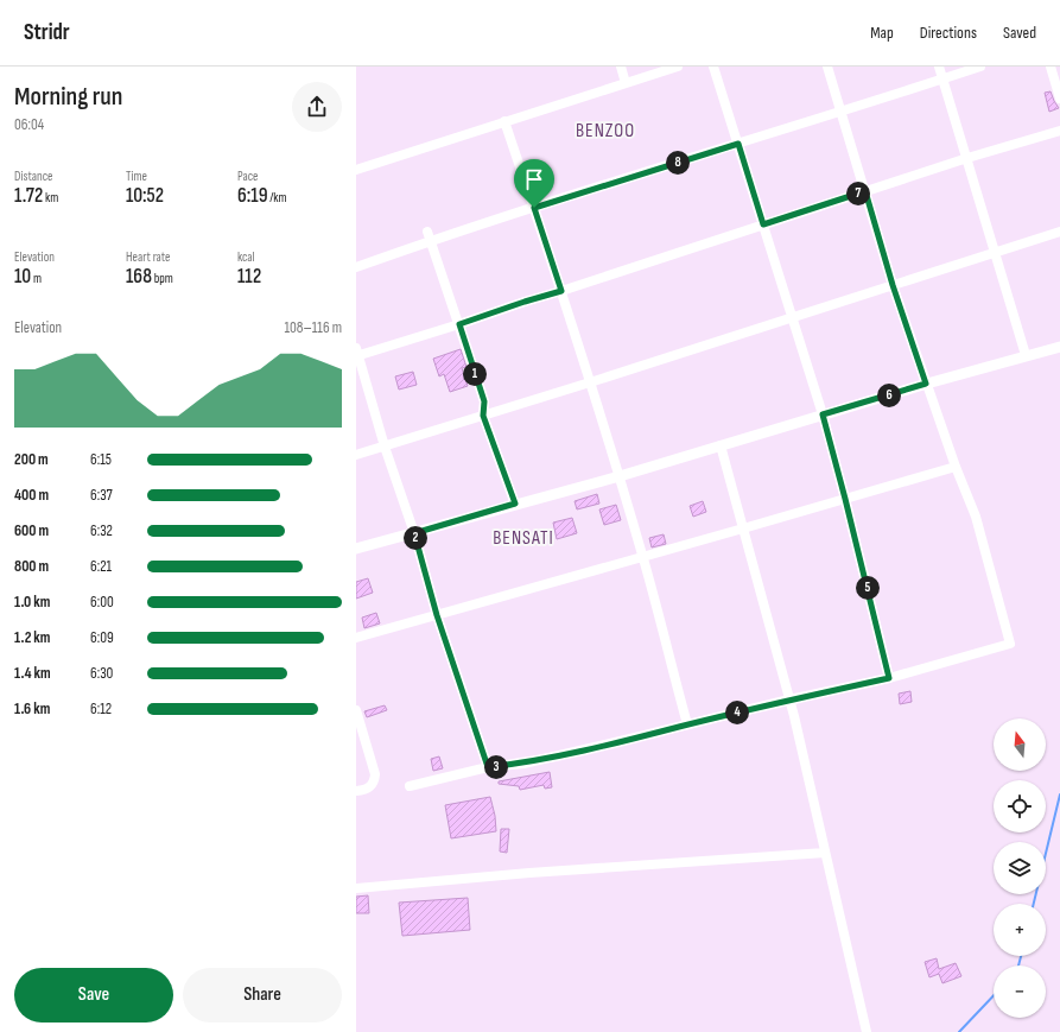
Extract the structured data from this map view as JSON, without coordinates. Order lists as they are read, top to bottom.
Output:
{
  "districts": ["BENZOO", "BENSATI"],
  "north": "top",
  "page": {
    "header": "Stridr",
    "nav": ["Map", "Directions", "Saved"],
    "heading": ["Morning run", "06:04"],
    "stats": [
      ["Distance", "1.72 km"],
      ["Time", "10:52"],
      ["Pace", "6:19 /km"],
      ["Elevation", "10 m"],
      ["Heart rate", "168 bpm"],
      ["kcal", "112"]
    ],
    "pins": [
      "8",
      "7",
      "1",
      "6",
      "2",
      "5",
      "4",
      "3"
    ],
    "chart": ["Elevation", "108–116 m"],
    "list": [
      {
        "name": "200 m",
        "note": "6:15"
      },
      {
        "name": "400 m",
        "note": "6:37"
      },
      {
        "name": "600 m",
        "note": "6:32"
      },
      {
        "name": "800 m",
        "note": "6:21"
      },
      {
        "name": "1.0 km",
        "note": "6:00"
      },
      {
        "name": "1.2 km",
        "note": "6:09"
      },
      {
        "name": "1.4 km",
        "note": "6:30"
      },
      {
        "name": "1.6 km",
        "note": "6:12"
      }
    ],
    "map_buttons": ["+", "−"],
    "buttons": ["Save", "Share"]
  }
}
